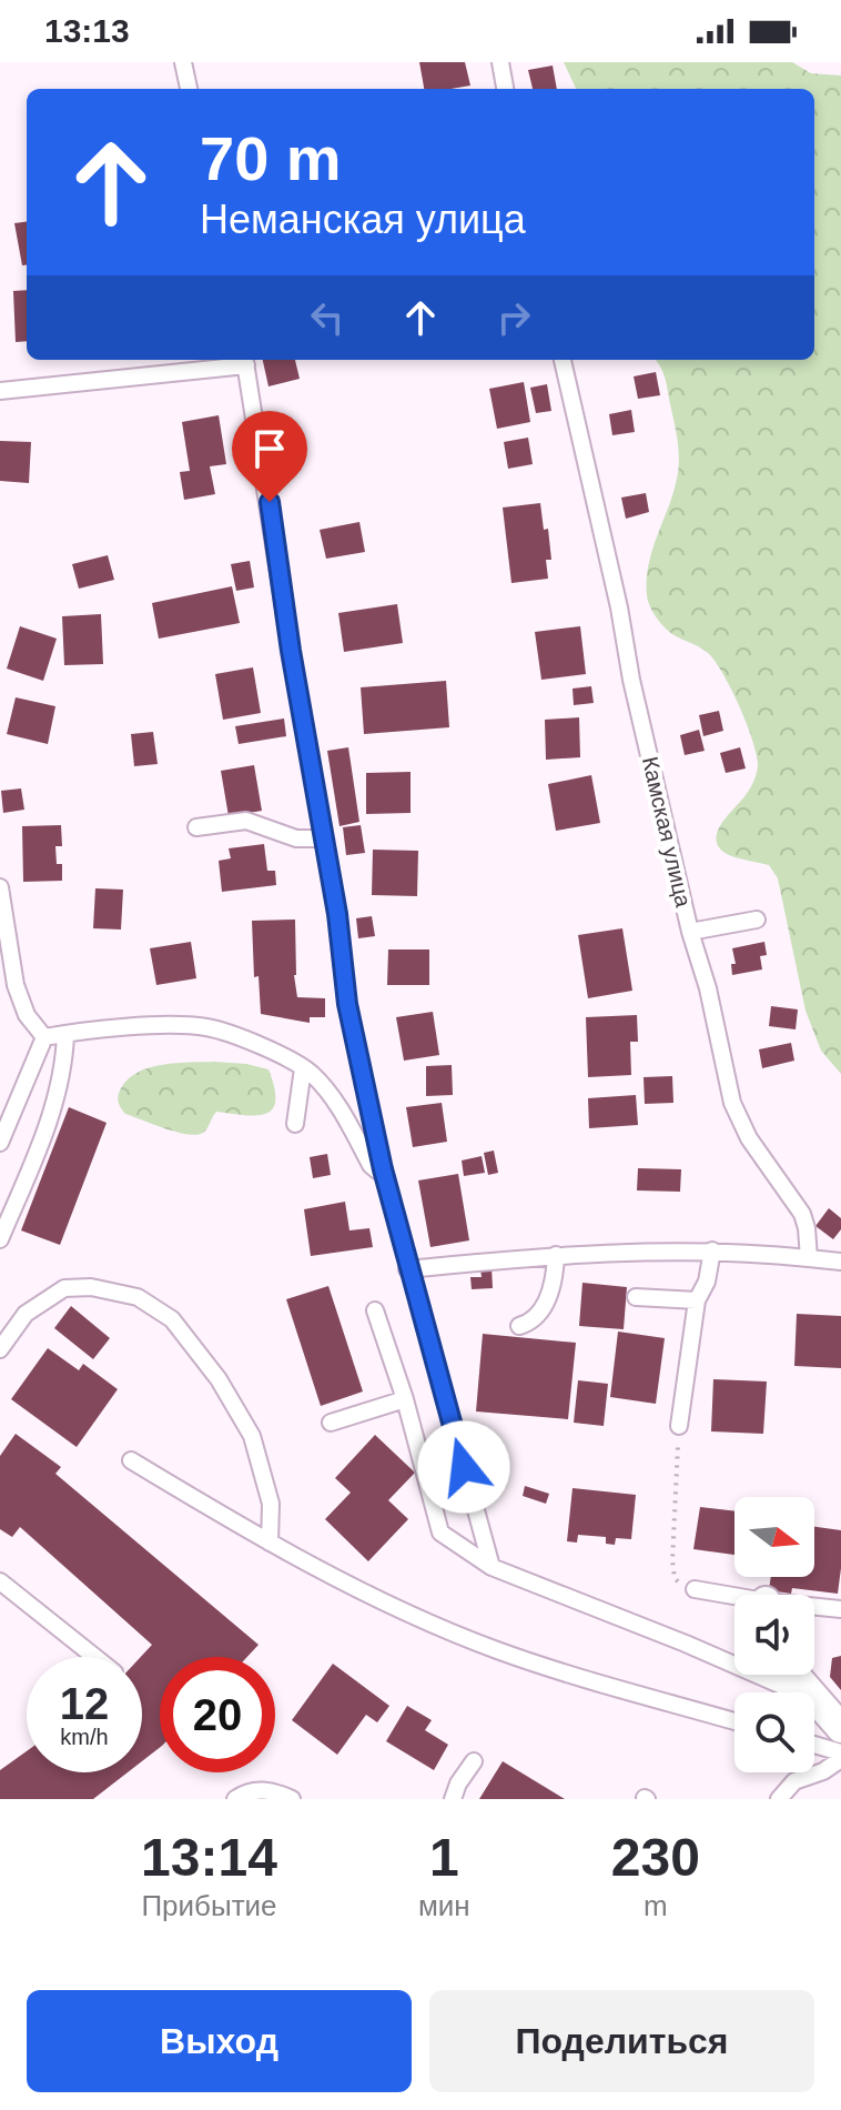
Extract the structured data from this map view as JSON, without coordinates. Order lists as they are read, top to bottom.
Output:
{
  "streets": {
    "lane": ["Камская улица"]
  },
  "north": "right",
  "page": {
    "status": "13:13",
    "turn": ["70 m", "Неманская улица"],
    "speed": "12 km/h",
    "limit": "20",
    "eta": [
      "13:14",
      "Прибытие",
      "1",
      "мин",
      "230",
      "m"
    ],
    "buttons": ["Выход", "Поделиться"]
  }
}
